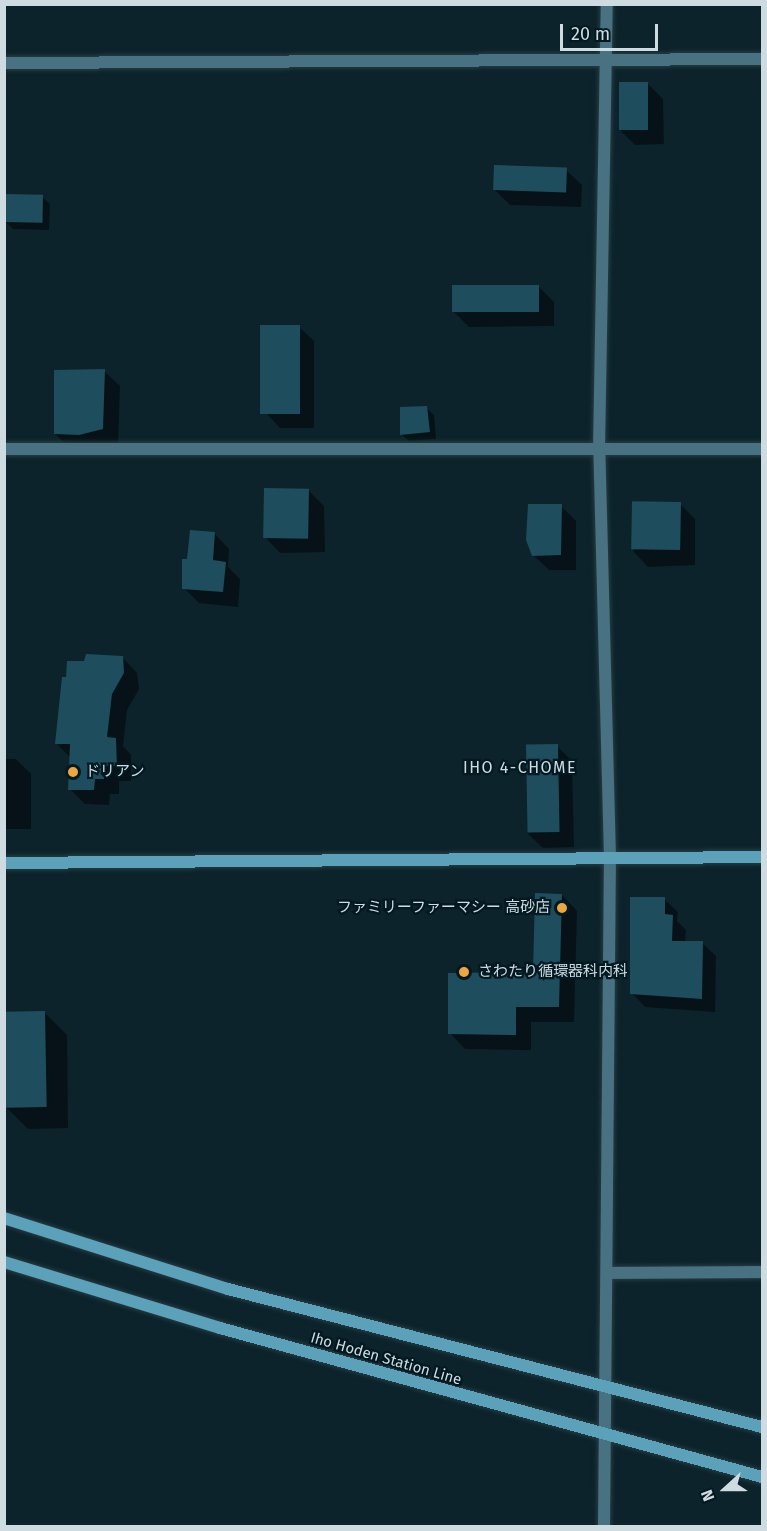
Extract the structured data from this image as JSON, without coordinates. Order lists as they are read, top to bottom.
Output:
{
  "streets": {
    "main road": ["Iho Hoden Station Line"]
  },
  "districts": ["IHO 4-CHOME"],
  "places": ["ドリアン", "ファミリーファーマシー 高砂店", "さわたり循環器科内科"],
  "scale_bar": "20 m",
  "north": "left"
}
